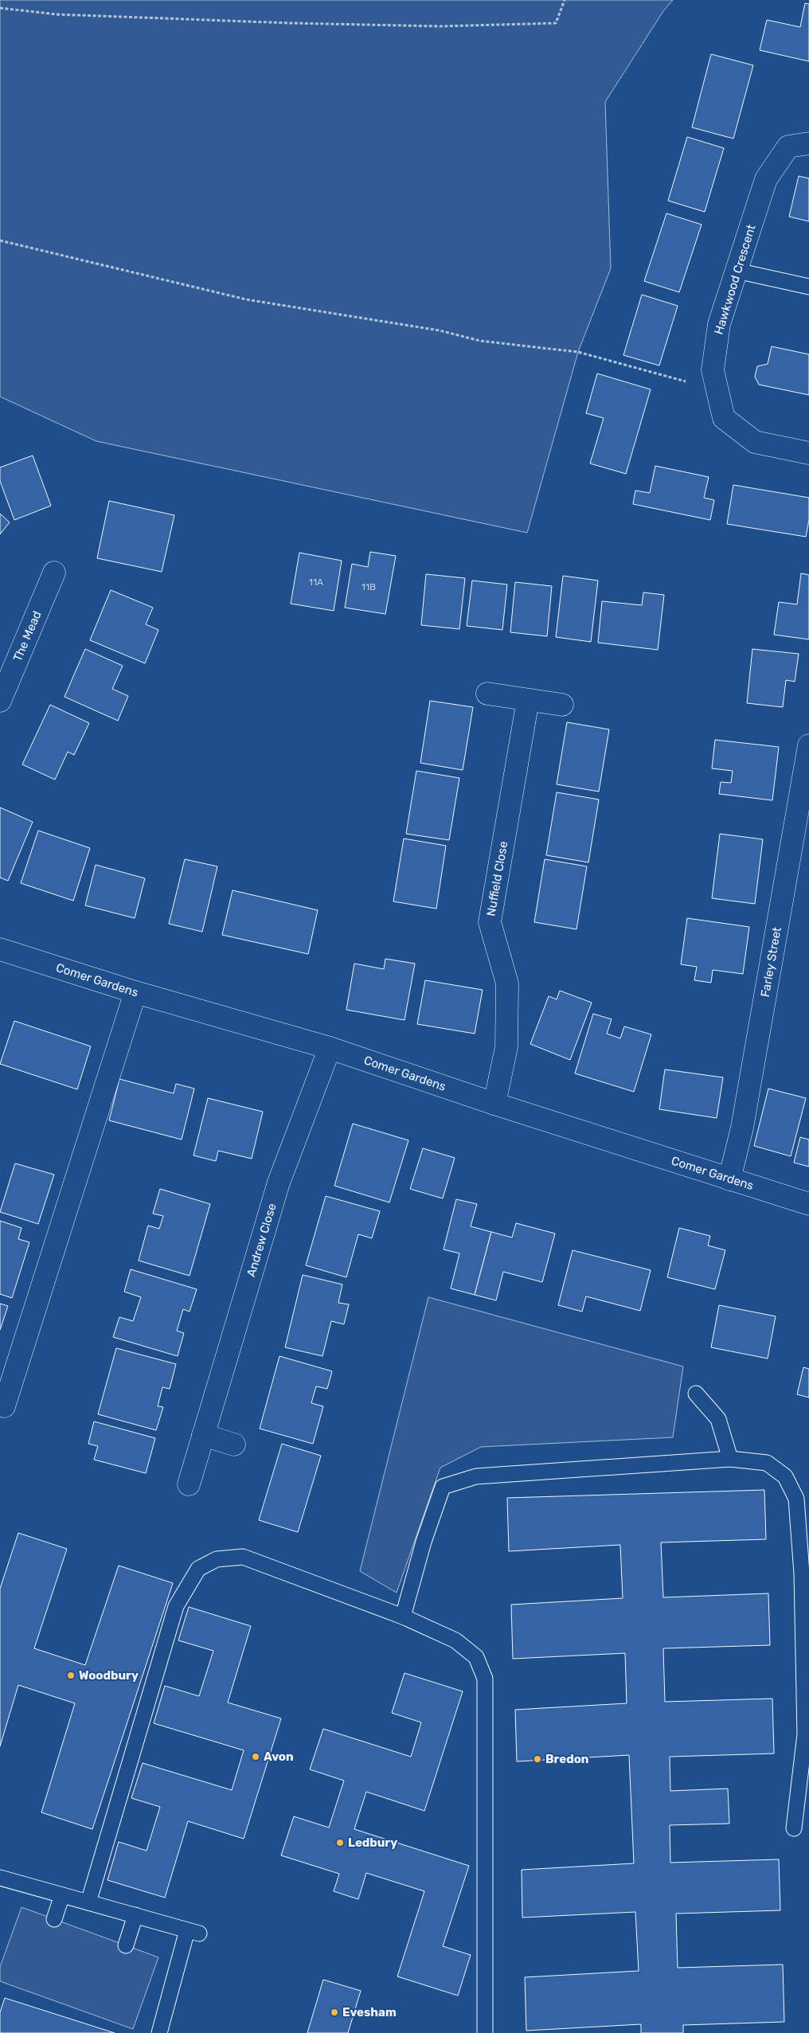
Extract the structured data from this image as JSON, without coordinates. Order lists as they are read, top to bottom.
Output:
{
  "streets": {
    "street": [
      "Hawkwood Crescent",
      "The Mead",
      "Nuffield Close",
      "Farley Street",
      "Comer Gardens",
      "Andrew Close"
    ]
  },
  "crossings": [
    ["Nuffield Close", "Comer Gardens"],
    ["Farley Street", "Comer Gardens"],
    ["Comer Gardens", "Andrew Close"]
  ],
  "places": [
    "Woodbury",
    "Avon",
    "Bredon",
    "Ledbury",
    "Evesham"
  ],
  "house_numbers": ["11A", "11B"]
}
